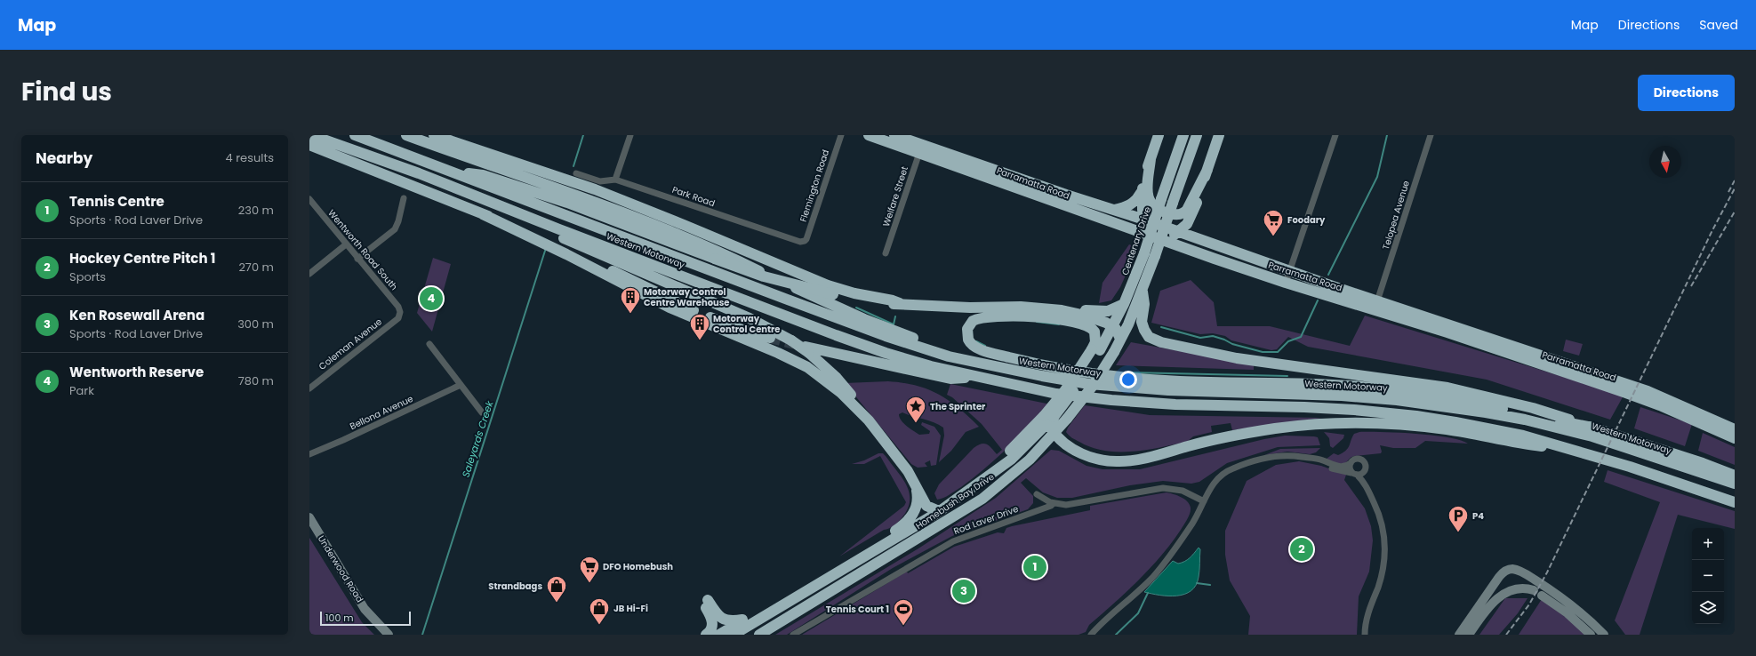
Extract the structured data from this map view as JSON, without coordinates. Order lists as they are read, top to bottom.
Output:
{
  "streets": {
    "highway": [
      "Parramatta Road",
      "Centenary Drive",
      "Western Motorway",
      "Homebush Bay Drive"
    ],
    "street": [
      "Flemington Road",
      "Park Road",
      "Welfare Street",
      "Telopea Avenue",
      "Wentworth Road South",
      "Coleman Avenue",
      "Bellona Avenue",
      "Rod Laver Drive",
      "Underwood Road"
    ]
  },
  "crossings": [
    ["Parramatta Road", "Welfare Street"],
    ["Parramatta Road", "Telopea Avenue"],
    ["Flemington Road", "Park Road"],
    ["Centenary Drive", "Homebush Bay Drive"],
    ["Wentworth Road South", "Coleman Avenue"]
  ],
  "water": ["Saleyards Creek"],
  "places": {
    "supermarket": ["Foodary", "DFO Homebush"],
    "building": ["Motorway Control Centre Warehouse", "Motorway Control Centre"],
    "place": ["The Sprinter"],
    "parking": ["P4"],
    "shop": ["Strandbags", "JB Hi-Fi"],
    "sports": ["Tennis Court 1"]
  },
  "scale_bar": "100 m",
  "north": "bottom",
  "page": {
    "header": "Map",
    "nav": ["Map", "Directions", "Saved"],
    "title": "Find us",
    "buttons": "Directions",
    "heading": ["Nearby", "4 results"],
    "list": [
      {
        "mark": "1",
        "name": "Tennis Centre",
        "note": "Sports · Rod Laver Drive",
        "value": "230 m"
      },
      {
        "mark": "2",
        "name": "Hockey Centre Pitch 1",
        "note": "Sports",
        "value": "270 m"
      },
      {
        "mark": "3",
        "name": "Ken Rosewall Arena",
        "note": "Sports · Rod Laver Drive",
        "value": "300 m"
      },
      {
        "mark": "4",
        "name": "Wentworth Reserve",
        "note": "Park",
        "value": "780 m"
      }
    ],
    "pins": [
      "4",
      "2",
      "1",
      "3"
    ],
    "map_buttons": ["+", "−"],
    "scale": "100 m"
  }
}
